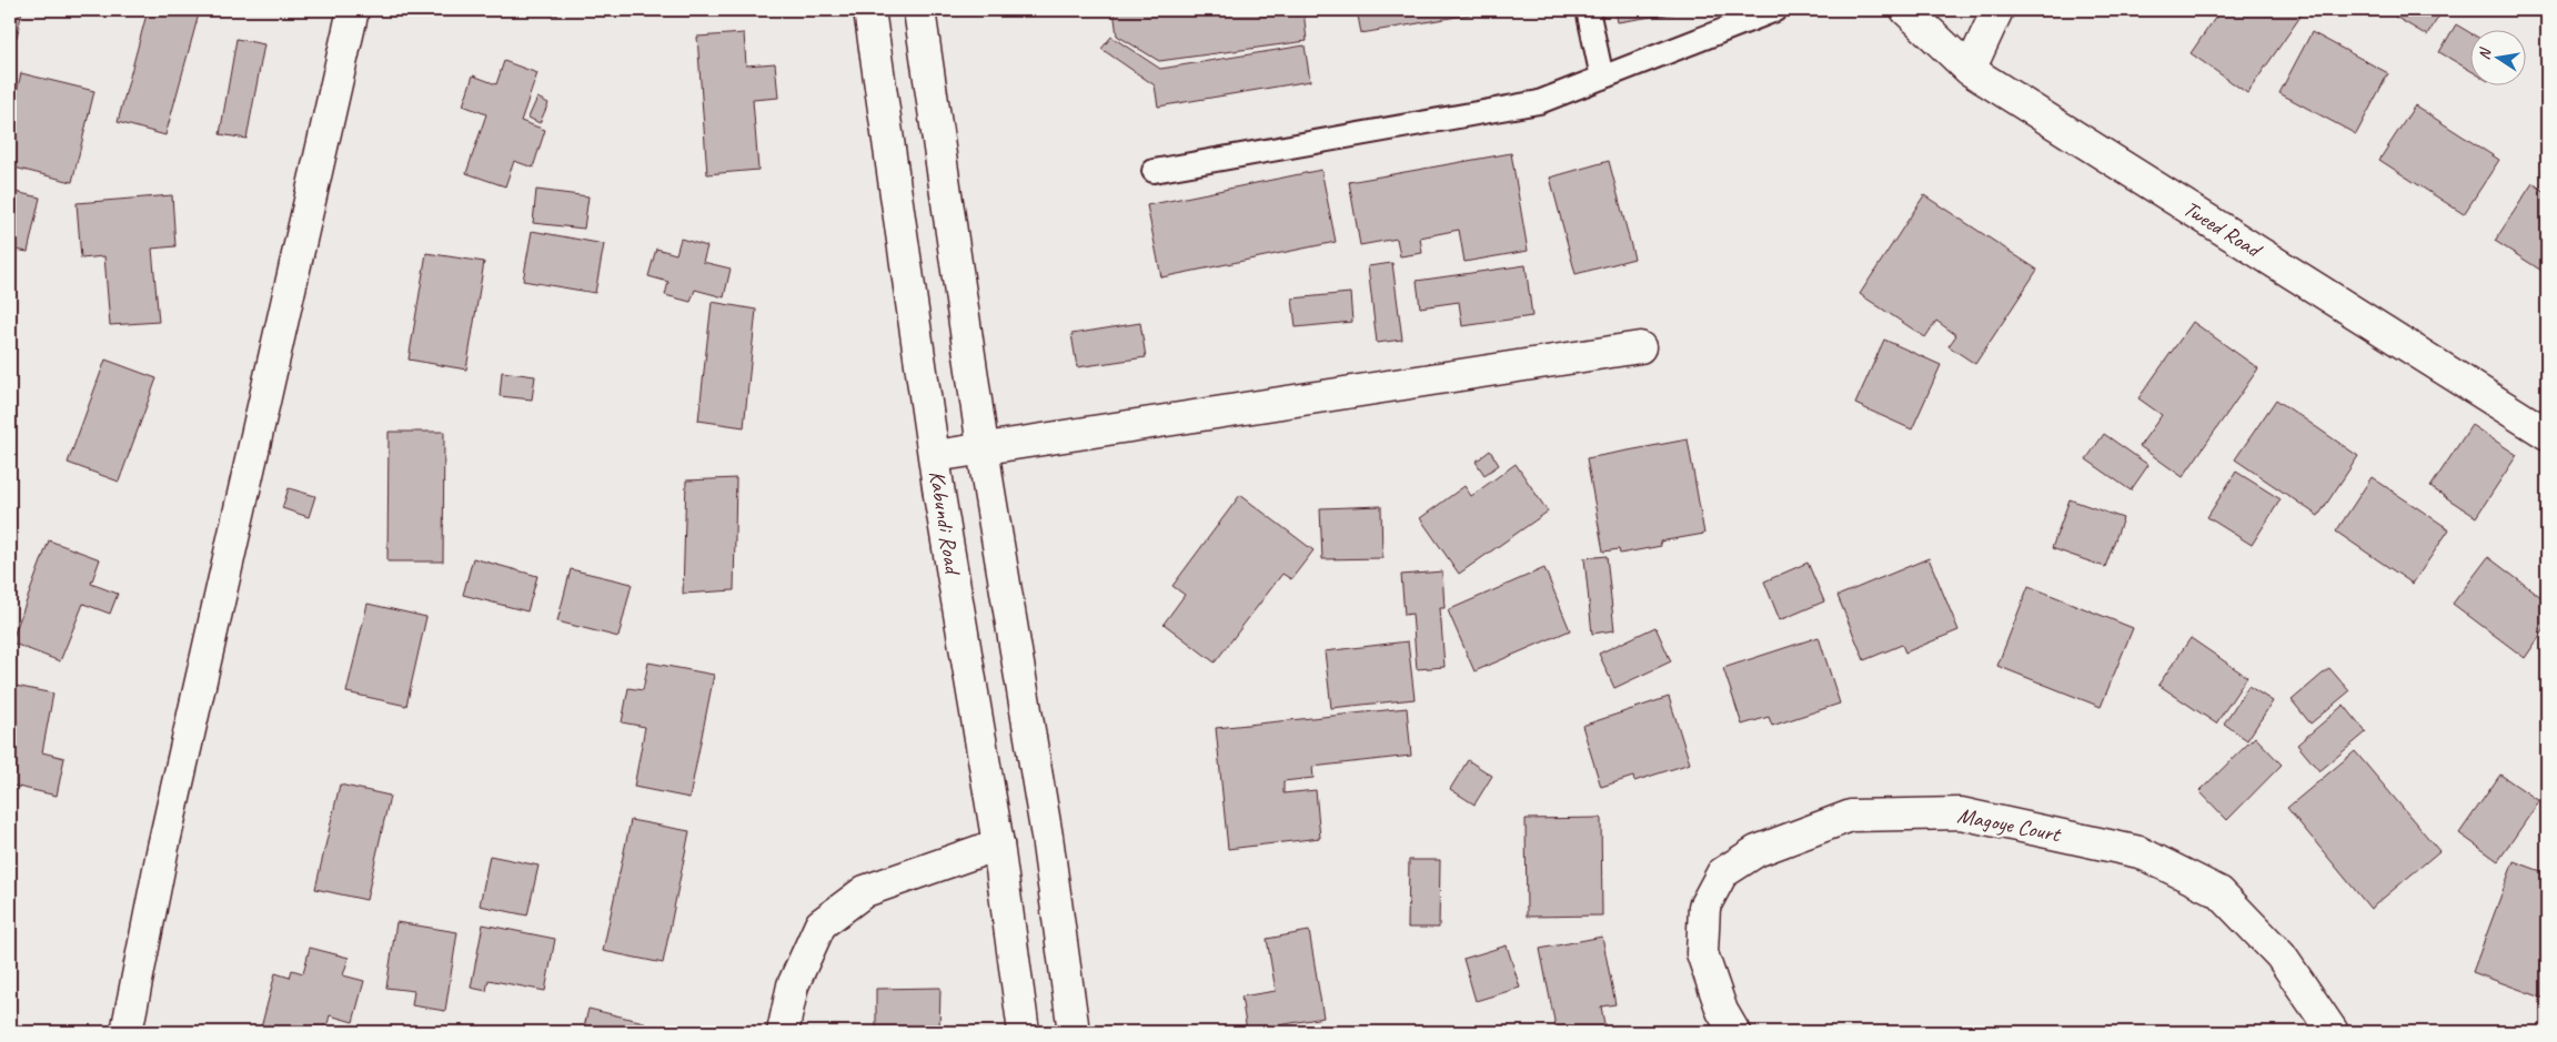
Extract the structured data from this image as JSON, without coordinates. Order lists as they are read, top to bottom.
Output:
{
  "streets": {
    "street": ["Tweed Road", "Kabundi Road", "Magoye Court"]
  },
  "north": "left"
}
